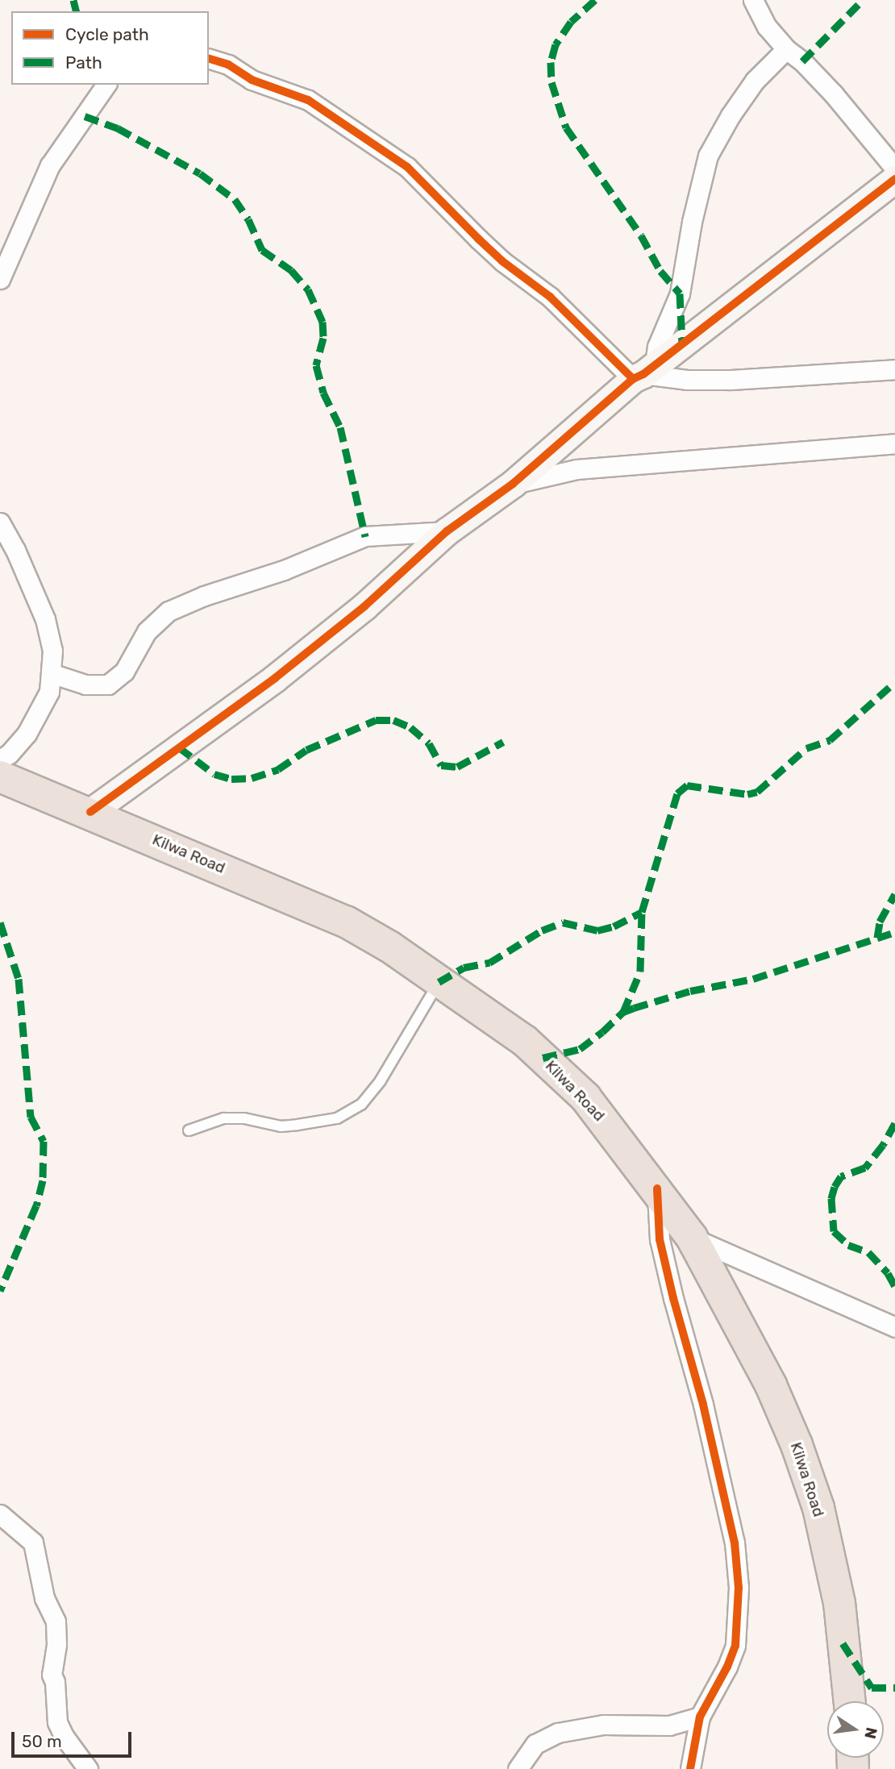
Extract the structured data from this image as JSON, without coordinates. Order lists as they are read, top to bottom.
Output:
{
  "streets": {
    "highway": ["Kilwa Road"]
  },
  "legend": ["Cycle path", "Path"],
  "scale_bar": "50 m",
  "north": "right"
}
